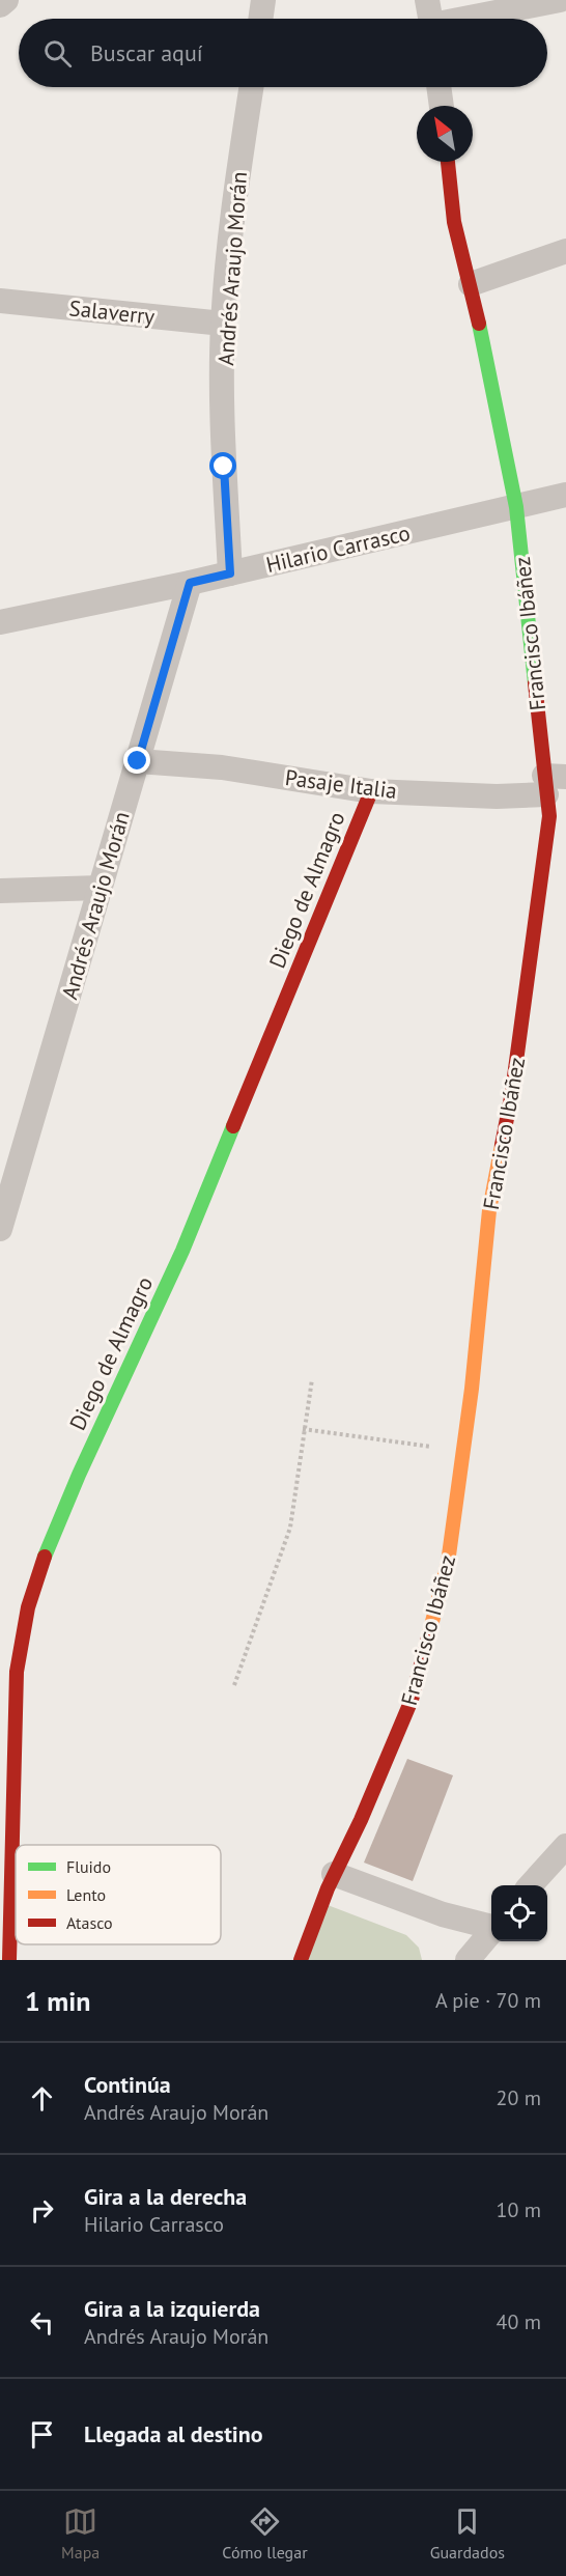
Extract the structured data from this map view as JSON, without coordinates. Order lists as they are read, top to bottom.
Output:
{
  "streets": {
    "street": [
      "Andrés Araujo Morán",
      "Salaverry",
      "Hilario Carrasco",
      "Francisco Ibáñez",
      "Pasaje Italia",
      "Diego de Almagro"
    ]
  },
  "crossings": [
    ["Andrés Araujo Morán", "Salaverry"],
    ["Andrés Araujo Morán", "Hilario Carrasco"],
    ["Andrés Araujo Morán", "Pasaje Italia"],
    ["Hilario Carrasco", "Francisco Ibáñez"],
    ["Francisco Ibáñez", "Pasaje Italia"],
    ["Pasaje Italia", "Diego de Almagro"]
  ],
  "legend": ["Fluido", "Lento", "Atasco"],
  "north": "top left",
  "page": {
    "search": "Buscar aquí",
    "heading": ["1 min", "A pie · 70 m"],
    "list": [
      ["Continúa", "Andrés Araujo Morán", "20 m"],
      ["Gira a la derecha", "Hilario Carrasco", "10 m"],
      ["Gira a la izquierda", "Andrés Araujo Morán", "40 m"],
      "Llegada al destino"
    ],
    "nav": ["Mapa", "Cómo llegar", "Guardados"]
  }
}
